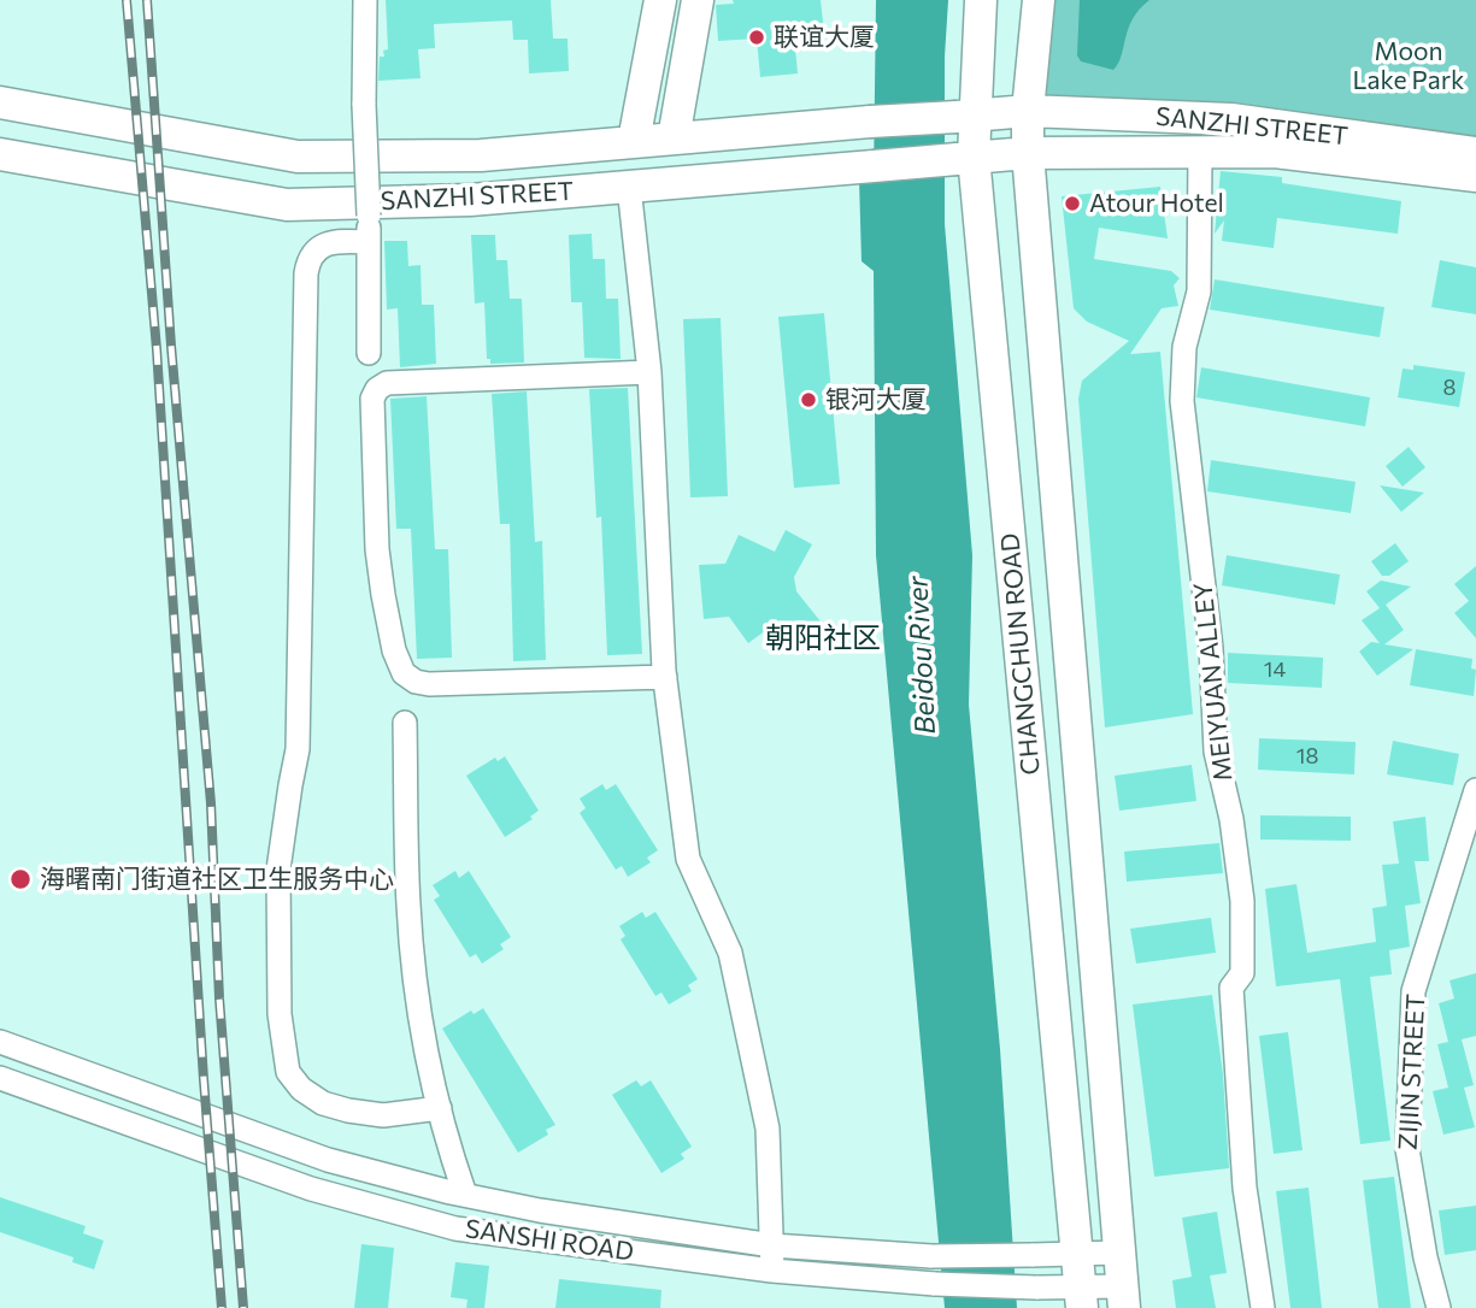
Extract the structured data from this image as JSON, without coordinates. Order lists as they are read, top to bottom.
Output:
{
  "streets": {
    "main road": ["SANZHI STREET", "CHANGCHUN ROAD"],
    "street": ["MEIYUAN ALLEY", "ZIJIN STREET", "SANSHI ROAD"]
  },
  "crossings": [
    ["SANZHI STREET", "CHANGCHUN ROAD"],
    ["SANZHI STREET", "MEIYUAN ALLEY"],
    ["CHANGCHUN ROAD", "SANSHI ROAD"]
  ],
  "districts": ["朝阳社区"],
  "water": ["Beidou River"],
  "parks": ["Moon Lake Park"],
  "places": [
    "联谊大厦",
    "Atour Hotel",
    "银河大厦",
    "海曙南门街道社区卫生服务中心"
  ],
  "house_numbers": ["8", "14", "18"]
}
